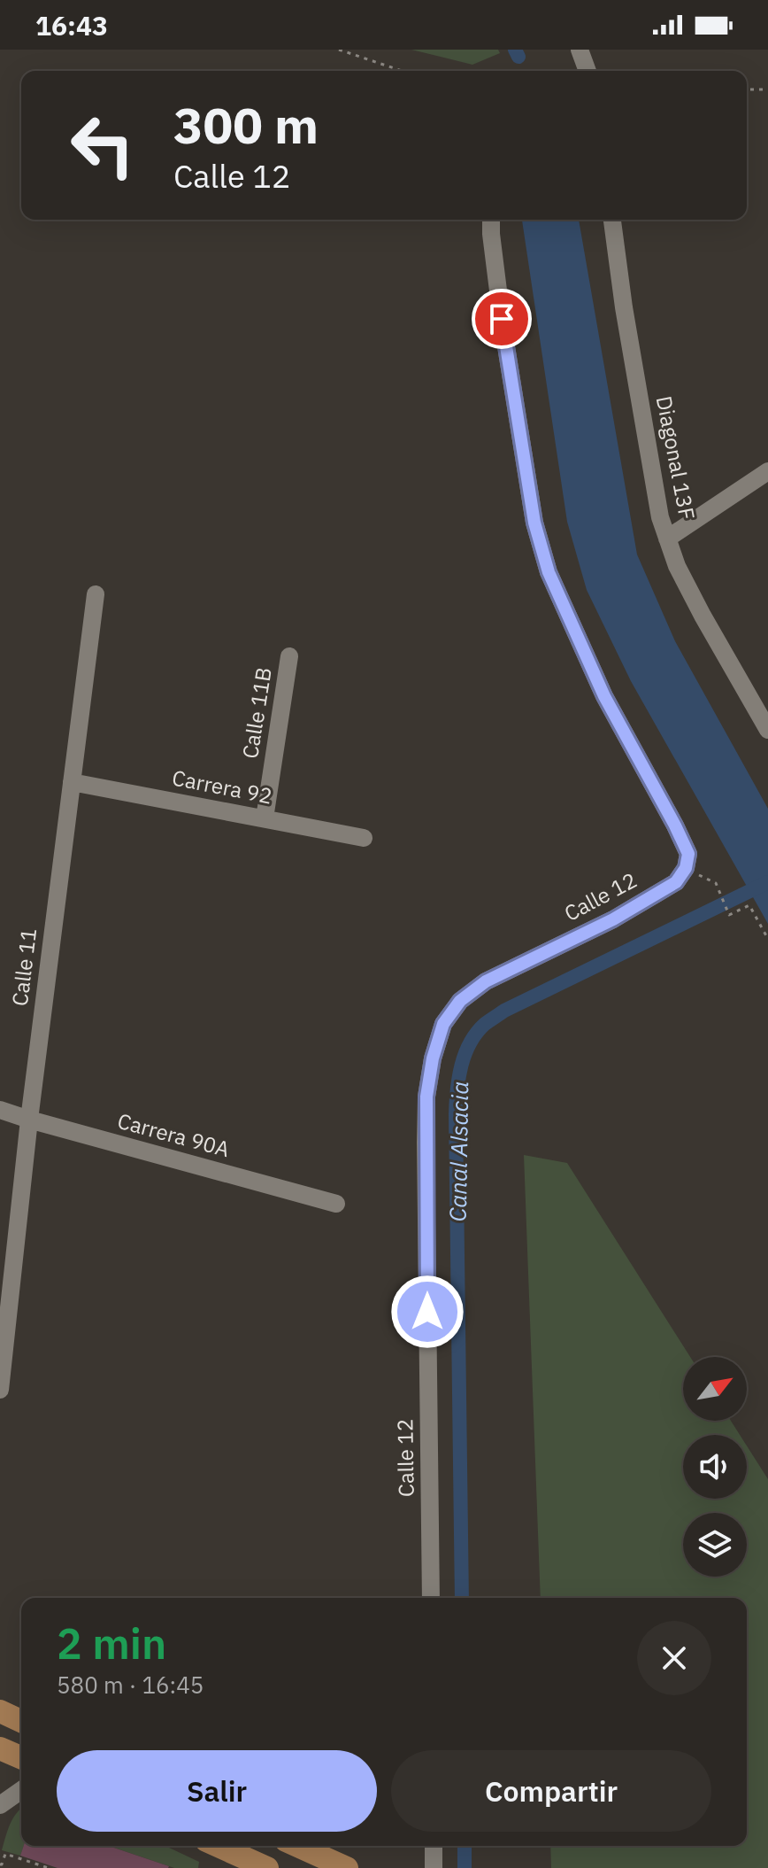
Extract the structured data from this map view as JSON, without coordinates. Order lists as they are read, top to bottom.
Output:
{
  "streets": {
    "street": [
      "Diagonal 13F",
      "Calle 11B",
      "Carrera 92",
      "Calle 12",
      "Calle 11",
      "Carrera 90A"
    ]
  },
  "crossings": [
    ["Calle 11B", "Carrera 92"],
    ["Carrera 92", "Calle 11"],
    ["Calle 11", "Carrera 90A"]
  ],
  "water": ["Canal Alsacia"],
  "north": "top right",
  "page": {
    "status": "16:43",
    "turn": ["300 m", "Calle 12"],
    "heading": ["2 min", "580 m · 16:45"],
    "buttons": ["Salir", "Compartir"]
  }
}
